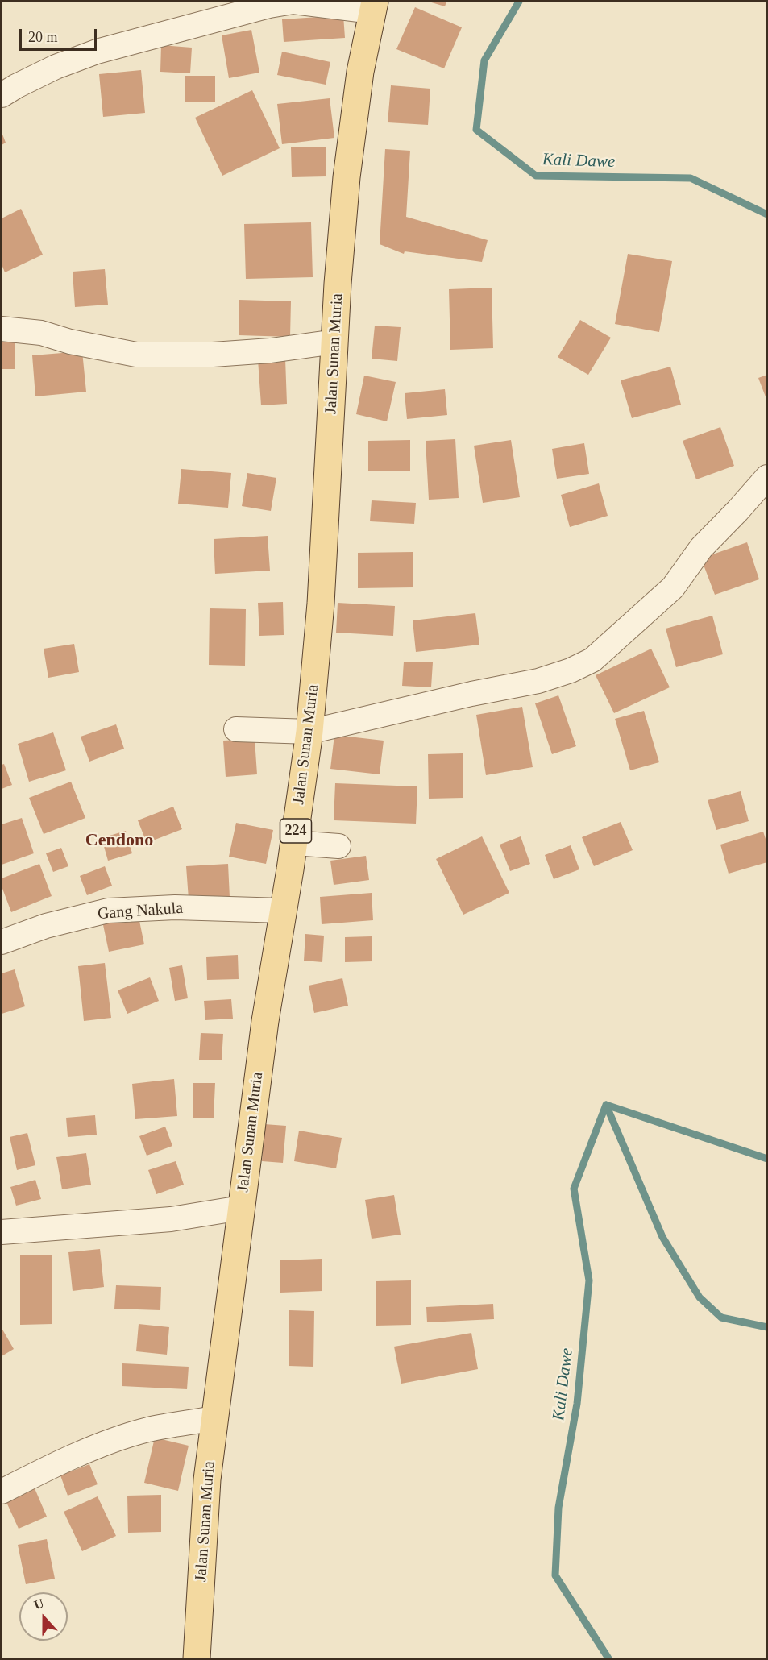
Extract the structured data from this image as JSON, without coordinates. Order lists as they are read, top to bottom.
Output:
{
  "streets": {
    "main road": ["Jalan Sunan Muria", "224"],
    "street": ["Gang Nakula"]
  },
  "crossings": [
    ["Jalan Sunan Muria", "Gang Nakula"]
  ],
  "districts": ["Cendono"],
  "water": ["Kali Dawe"],
  "scale_bar": "20 m",
  "north": "top"
}
